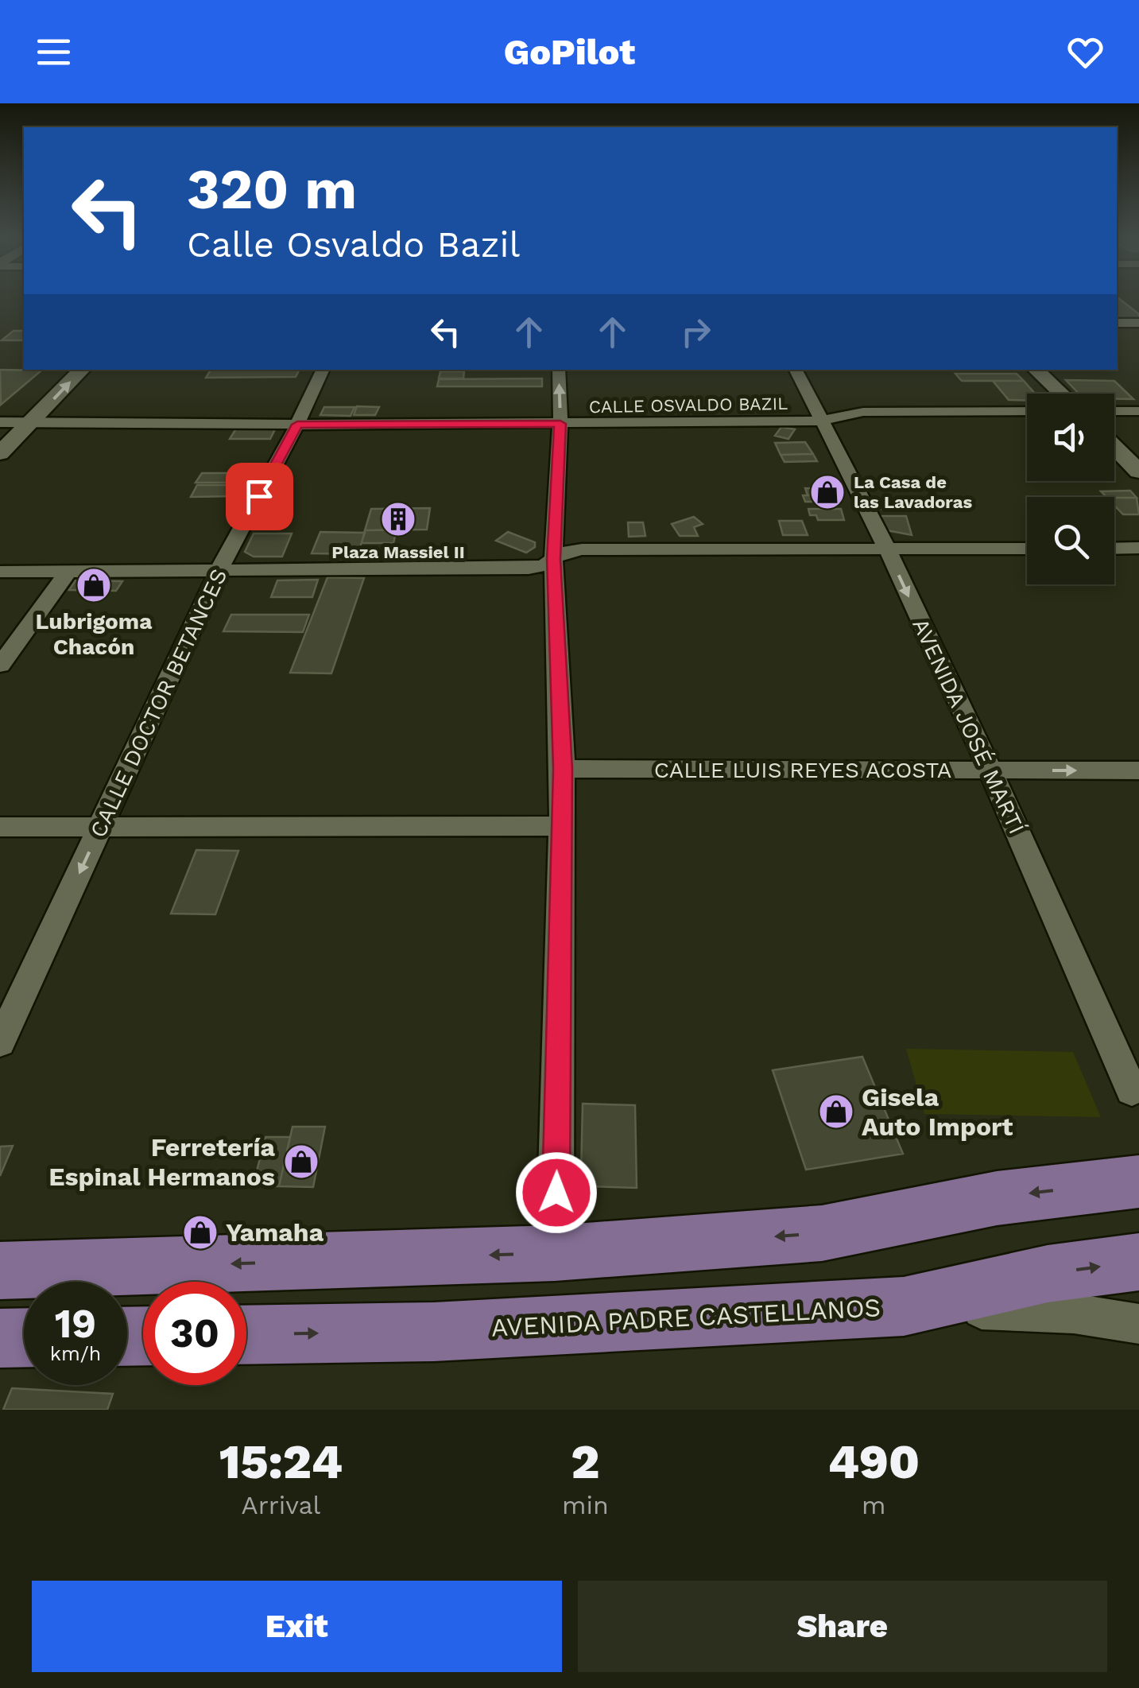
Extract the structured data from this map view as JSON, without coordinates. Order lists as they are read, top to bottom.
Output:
{
  "streets": {
    "main road": ["AVENIDA PADRE CASTELLANOS"],
    "street": [
      "CALLE OSVALDO BAZIL",
      "CALLE DOCTOR BETANCES",
      "AVENIDA JOSÉ MARTÍ",
      "CALLE LUIS REYES ACOSTA"
    ]
  },
  "crossings": [
    ["CALLE OSVALDO BAZIL", "CALLE DOCTOR BETANCES"],
    ["CALLE OSVALDO BAZIL", "AVENIDA JOSÉ MARTÍ"],
    ["AVENIDA JOSÉ MARTÍ", "CALLE LUIS REYES ACOSTA"]
  ],
  "places": {
    "shop": [
      "La Casa de las Lavadoras",
      "Lubrigoma Chacón",
      "Gisela Auto Import",
      "Ferretería Espinal Hermanos",
      "Yamaha"
    ],
    "building": ["Plaza Massiel II"]
  },
  "page": {
    "header": "GoPilot",
    "turn": ["320 m", "Calle Osvaldo Bazil"],
    "speed": "19 km/h",
    "limit": "30",
    "eta": [
      "15:24",
      "Arrival",
      "2",
      "min",
      "490",
      "m"
    ],
    "buttons": ["Exit", "Share"]
  }
}
